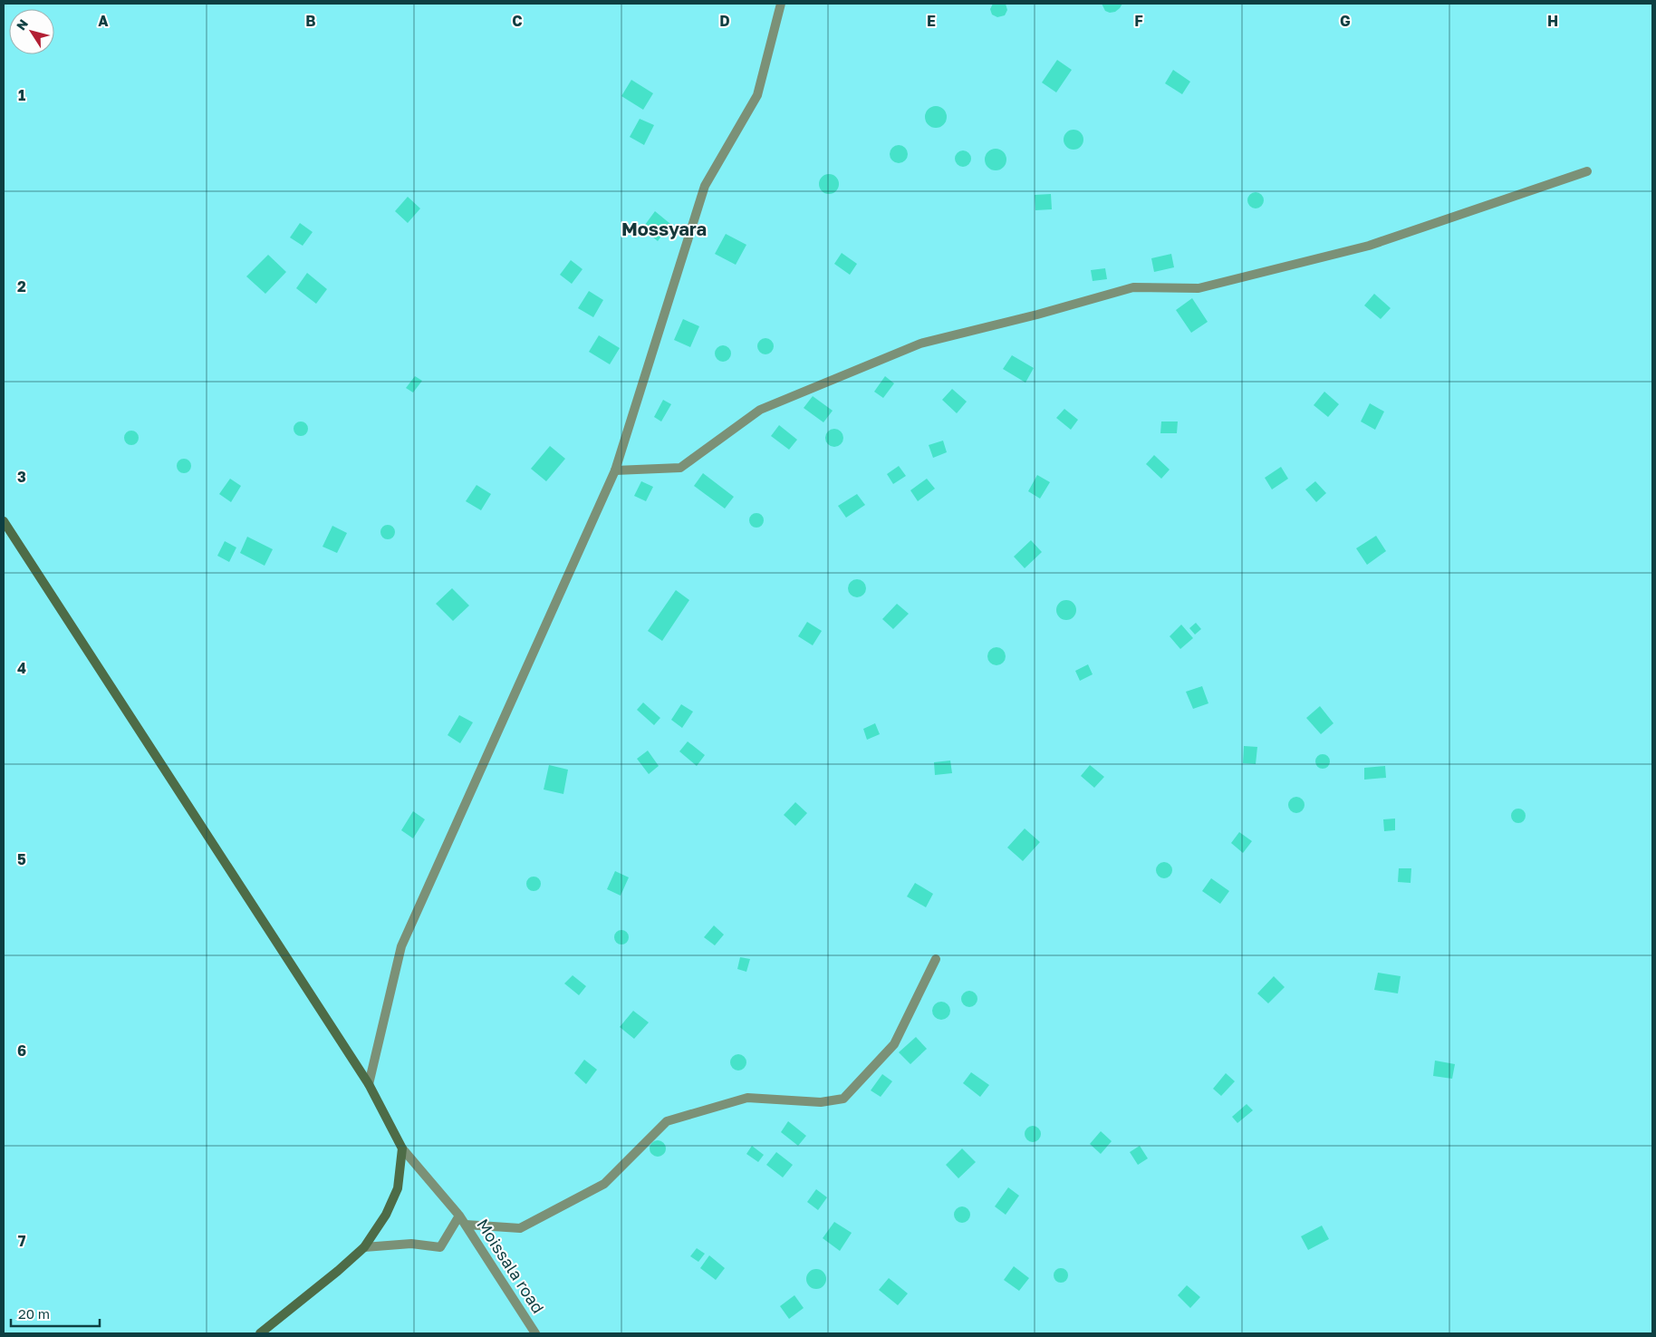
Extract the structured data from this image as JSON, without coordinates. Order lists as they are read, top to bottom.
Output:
{
  "streets": {
    "street": ["Moissala road"]
  },
  "districts": ["Mossyara"],
  "scale_bar": "20 m",
  "north": "top left",
  "grid": {
    "columns": [
      "A",
      "B",
      "C",
      "D",
      "E",
      "F",
      "G",
      "H"
    ],
    "rows": [
      "1",
      "2",
      "3",
      "4",
      "5",
      "6",
      "7"
    ]
  }
}
